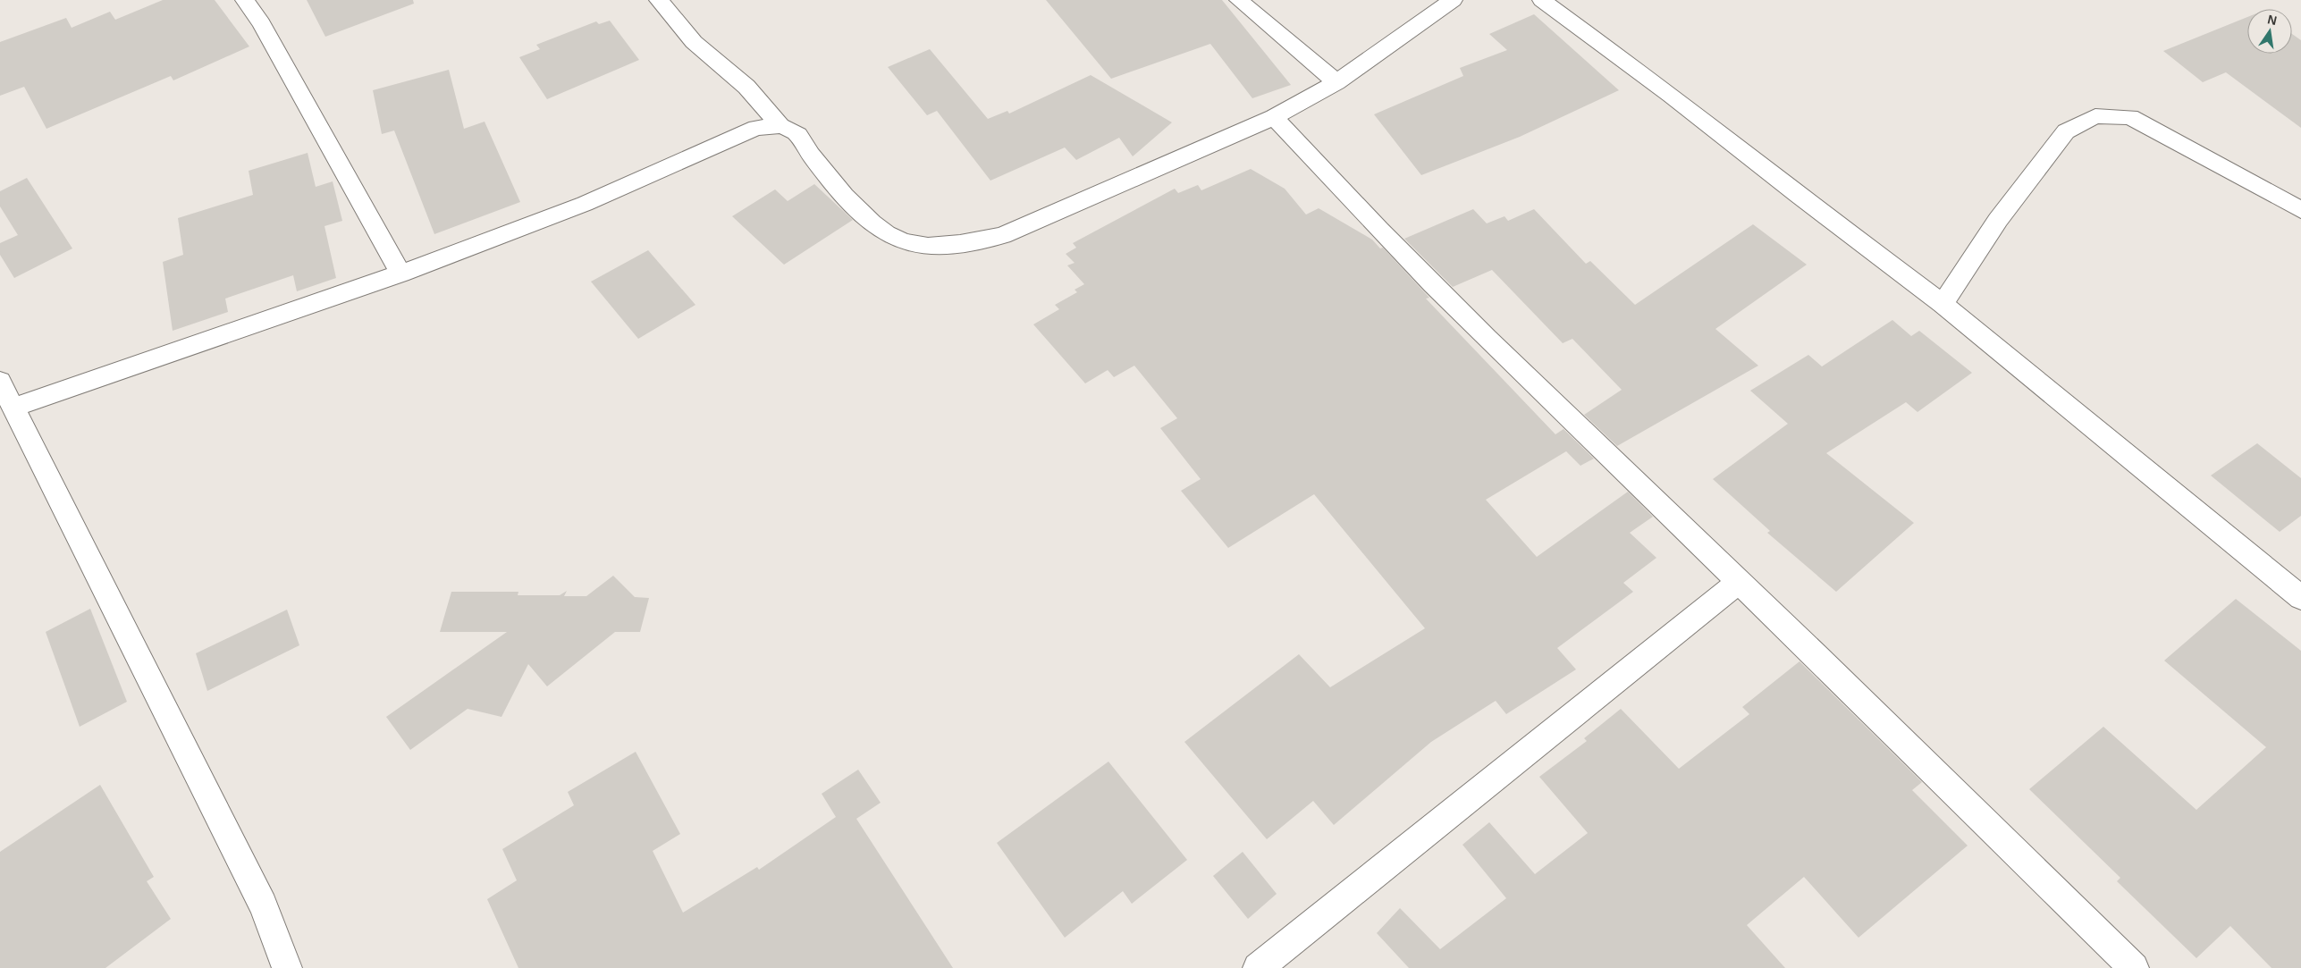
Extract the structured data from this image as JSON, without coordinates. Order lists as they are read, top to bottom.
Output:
{
  "north": "top"
}
